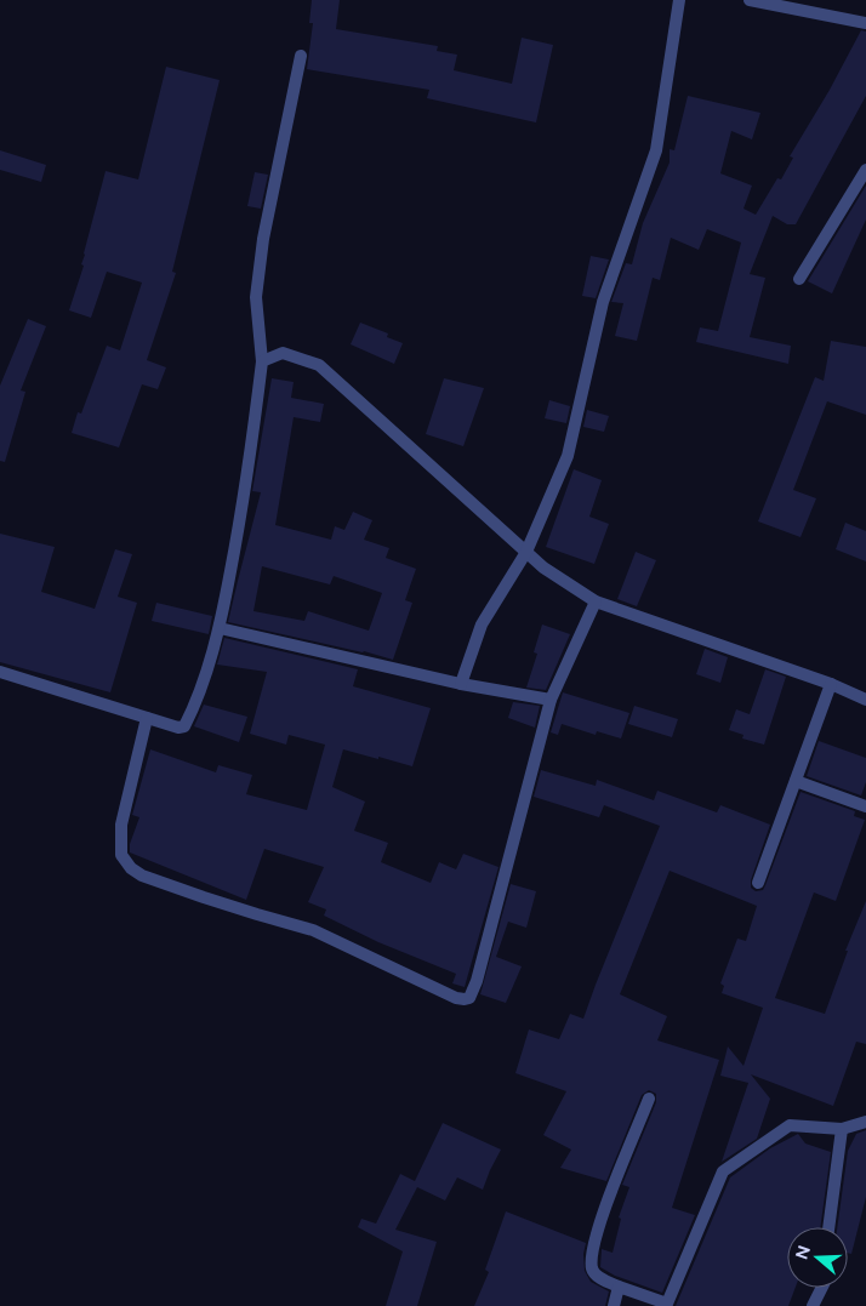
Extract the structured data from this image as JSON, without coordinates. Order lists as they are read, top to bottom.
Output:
{
  "north": "left"
}
